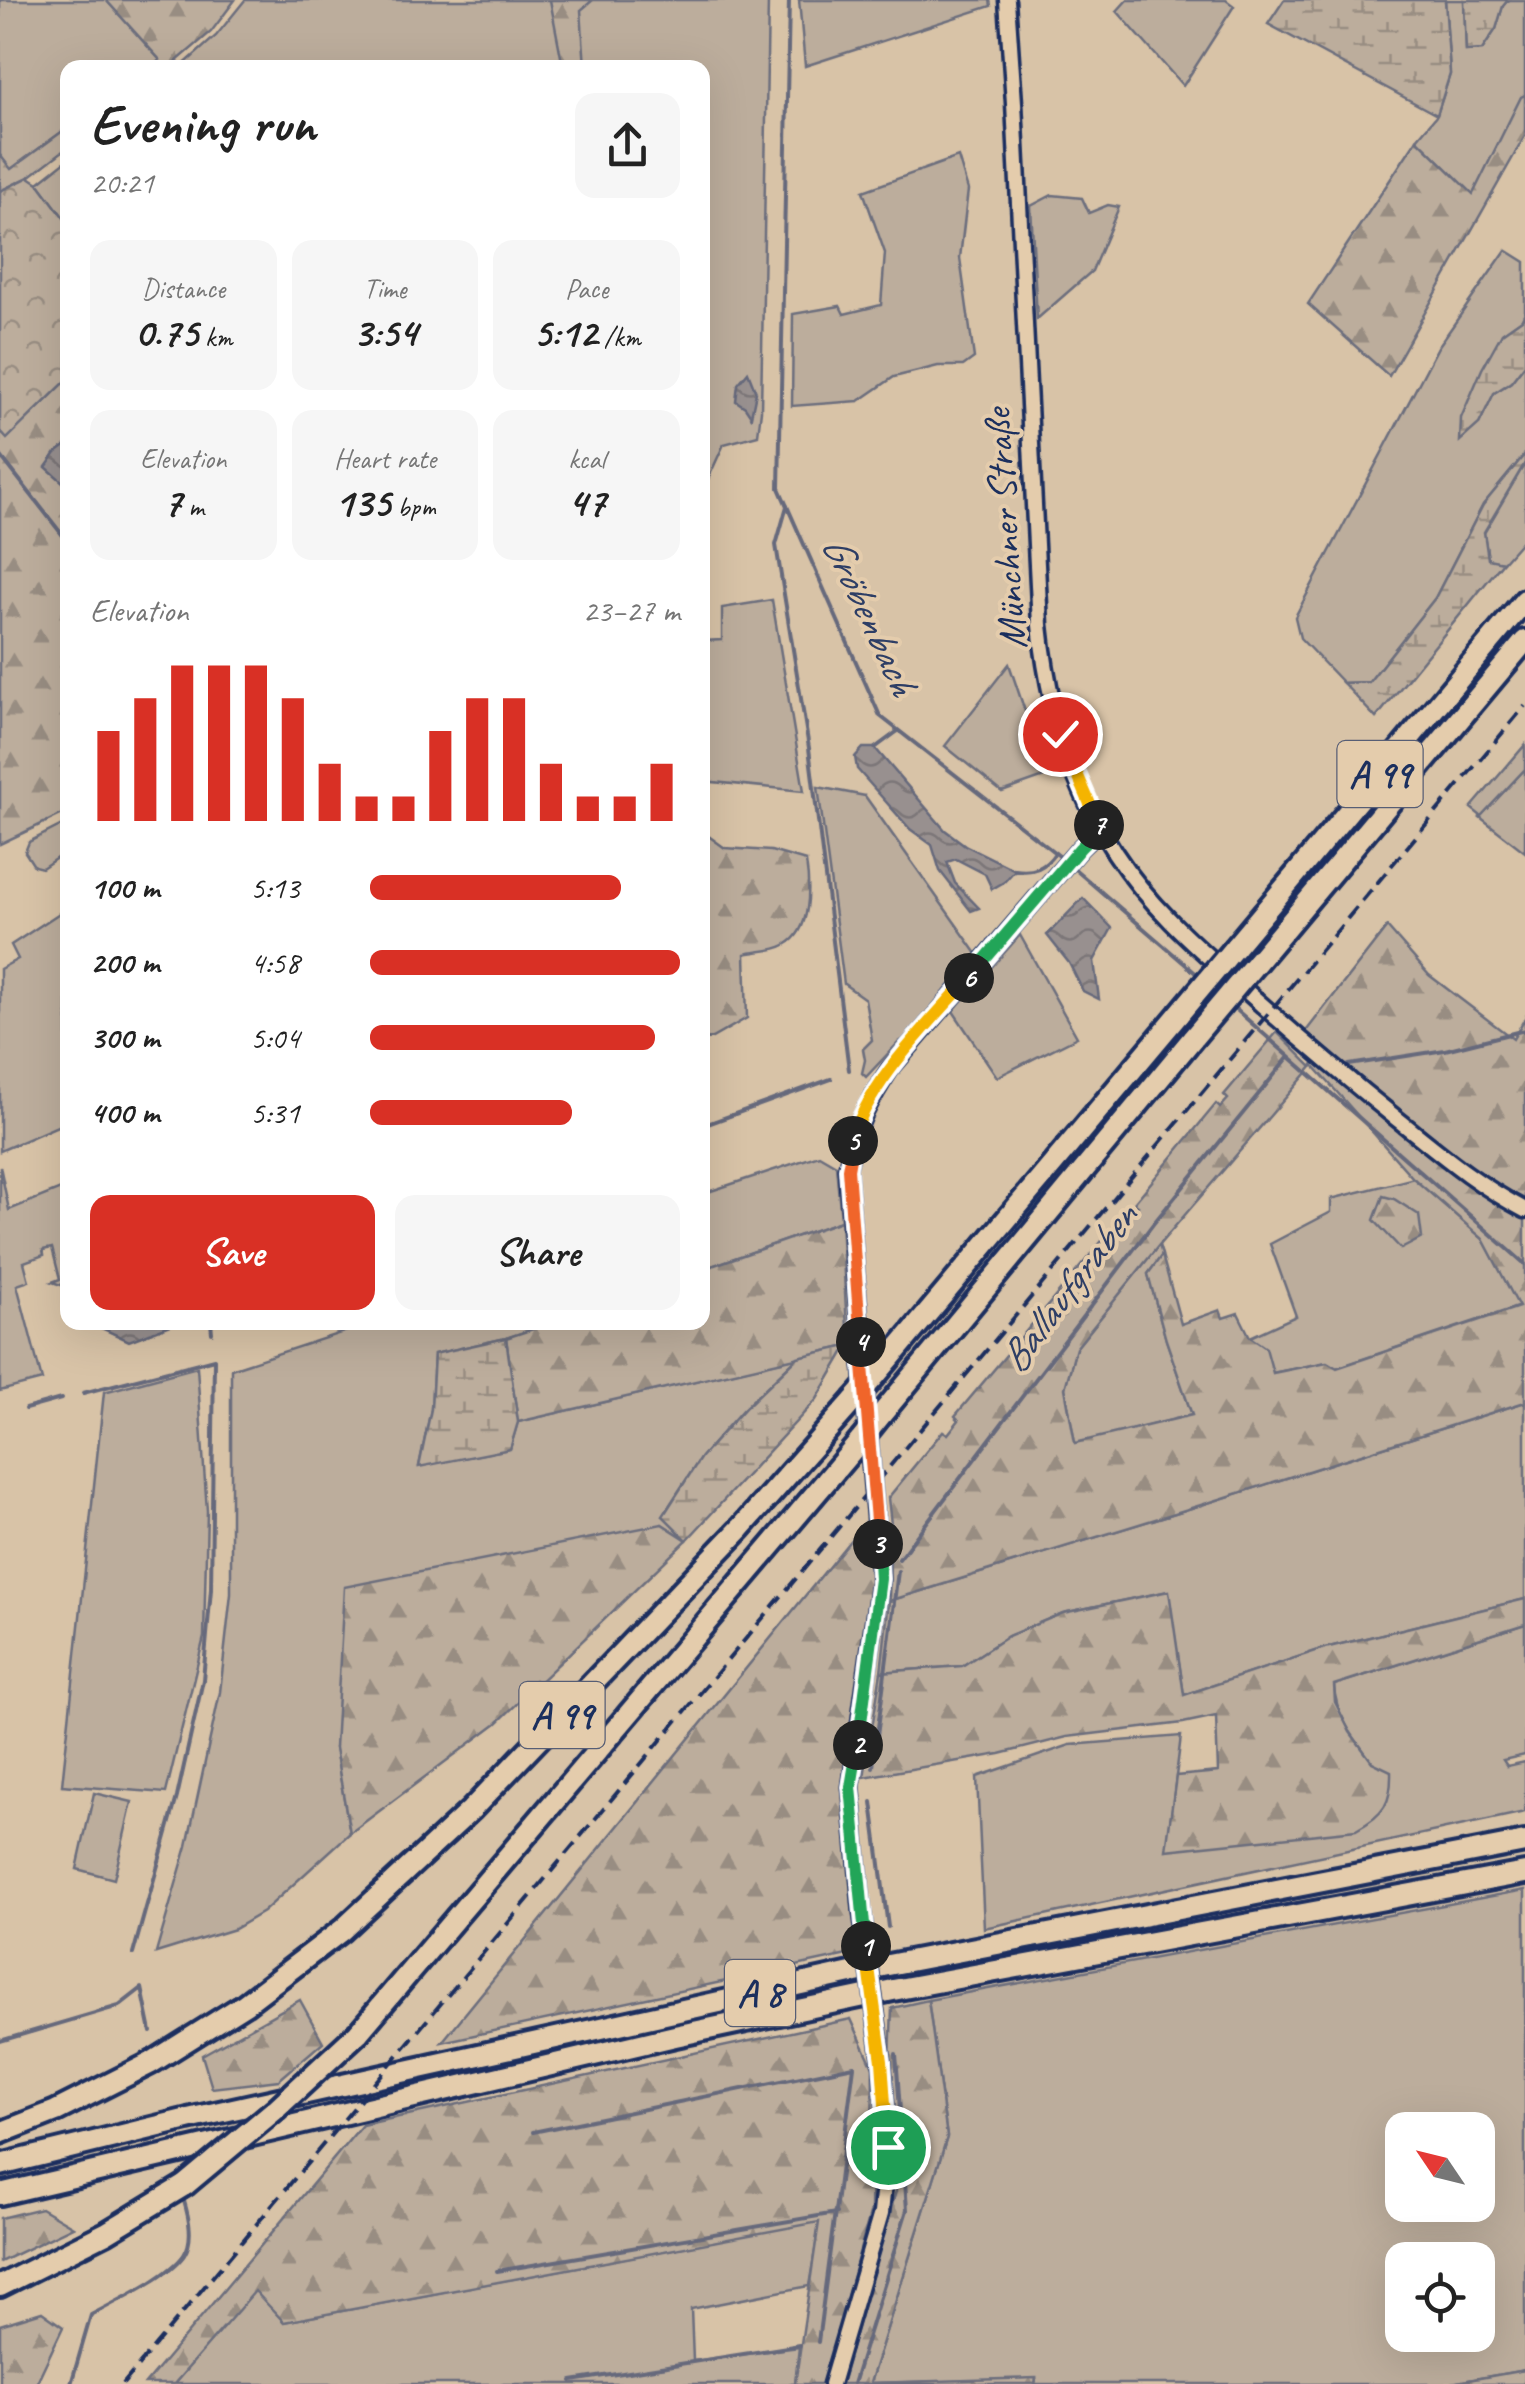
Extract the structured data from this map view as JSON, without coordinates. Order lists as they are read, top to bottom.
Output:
{
  "streets": {
    "highway": ["A 99", "A 8"],
    "street": ["Münchner Straße"]
  },
  "water": ["Gröbenbach", "Ballaufgraben"],
  "north": "top left",
  "page": {
    "heading": ["Evening run", "20:21"],
    "stats": [
      ["Distance", "0.75 km"],
      ["Time", "3:54"],
      ["Pace", "5:12 /km"],
      ["Elevation", "7 m"],
      ["Heart rate", "135 bpm"],
      ["kcal", "47"]
    ],
    "chart": ["Elevation", "23–27 m"],
    "pins": [
      "7",
      "6",
      "5",
      "4",
      "3",
      "2",
      "1"
    ],
    "list": [
      {
        "name": "100 m",
        "note": "5:13"
      },
      {
        "name": "200 m",
        "note": "4:58"
      },
      {
        "name": "300 m",
        "note": "5:04"
      },
      {
        "name": "400 m",
        "note": "5:31"
      }
    ],
    "buttons": ["Save", "Share"]
  }
}
